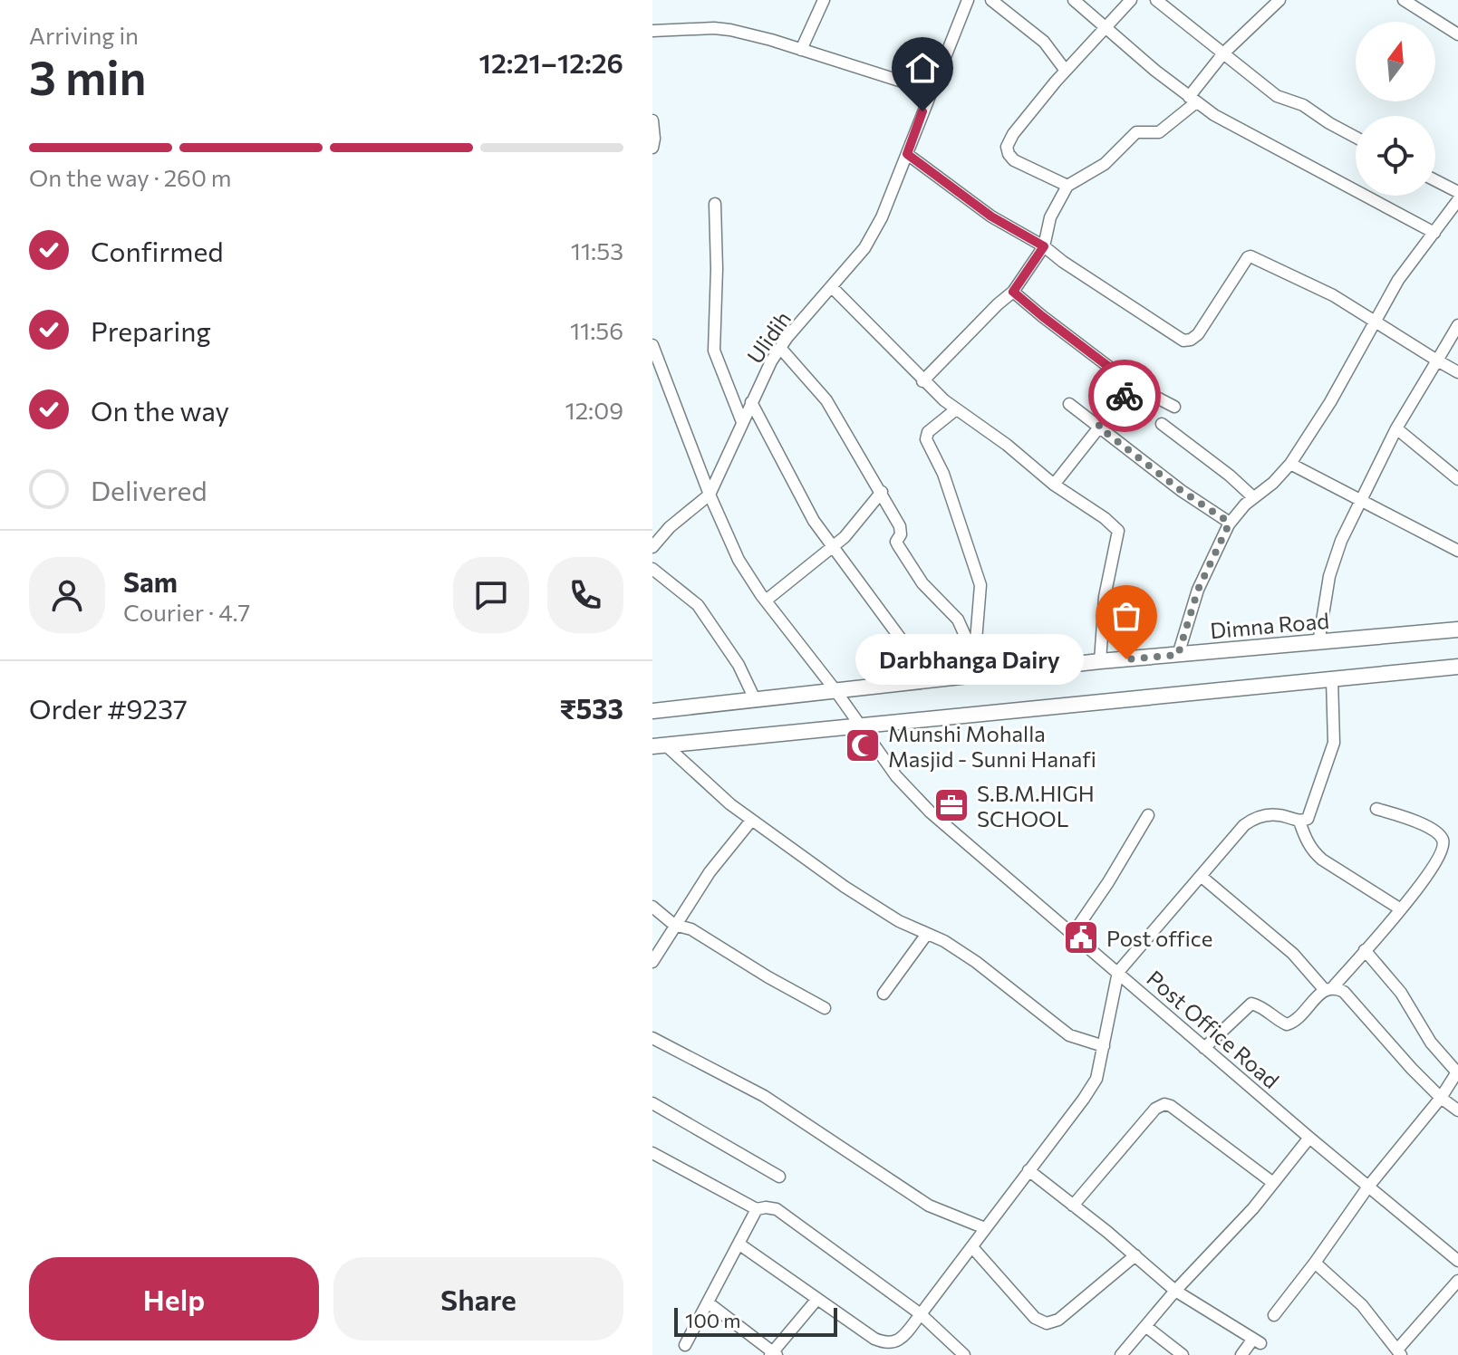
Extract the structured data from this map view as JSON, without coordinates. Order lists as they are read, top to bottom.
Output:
{
  "streets": {
    "street": ["Ulidih", "Dimna Road", "Post Office Road"]
  },
  "crossings": [
    ["Dimna Road", "Post Office Road"]
  ],
  "places": {
    "other": ["Darbhanga Dairy"],
    "mosque": ["Munshi Mohalla Masjid - Sunni Hanafi"],
    "office": ["S.B.M.HIGH SCHOOL"],
    "public building": ["Post office"]
  },
  "scale_bar": "100 m",
  "north": "top",
  "page": {
    "heading": ["3 min", "Arriving in", "12:21–12:26"],
    "panel": [
      "Sam",
      "Courier · 4.7",
      "Order #9237",
      "₹533"
    ],
    "bar": "On the way · 260 m",
    "list": [
      ["Confirmed", "11:53"],
      ["Preparing", "11:56"],
      ["On the way", "12:09"],
      "Delivered"
    ],
    "bubble": "Darbhanga Dairy",
    "buttons": ["Help", "Share"],
    "scale": "100 m"
  }
}
